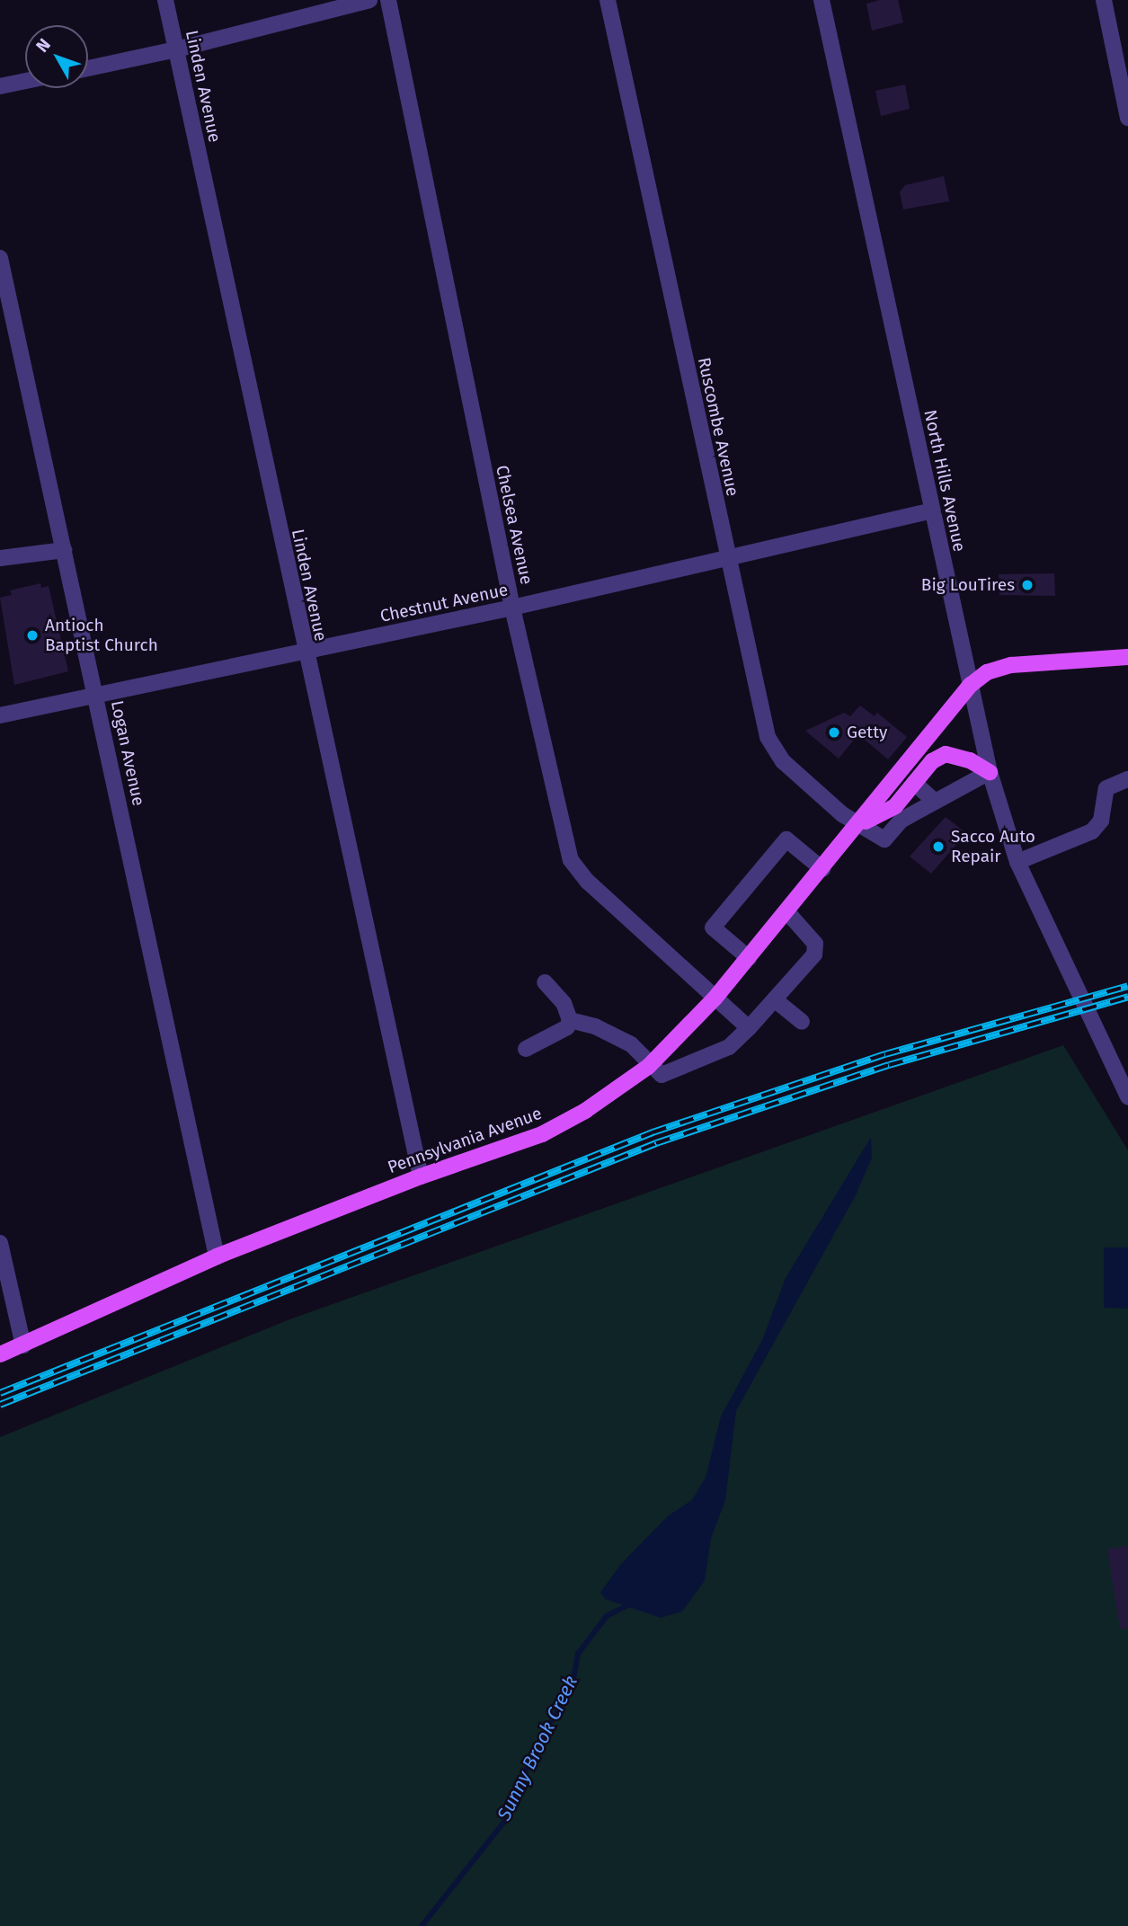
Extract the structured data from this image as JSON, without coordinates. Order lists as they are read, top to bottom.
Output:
{
  "streets": {
    "main road": ["Pennsylvania Avenue"],
    "street": [
      "Linden Avenue",
      "Ruscombe Avenue",
      "North Hills Avenue",
      "Chelsea Avenue",
      "Chestnut Avenue",
      "Logan Avenue"
    ]
  },
  "crossings": [
    ["Linden Avenue", "Chestnut Avenue"],
    ["Linden Avenue", "Pennsylvania Avenue"],
    ["Ruscombe Avenue", "Chestnut Avenue"],
    ["Ruscombe Avenue", "Pennsylvania Avenue"],
    ["North Hills Avenue", "Chestnut Avenue"],
    ["North Hills Avenue", "Pennsylvania Avenue"],
    ["Chelsea Avenue", "Chestnut Avenue"],
    ["Chelsea Avenue", "Pennsylvania Avenue"],
    ["Chestnut Avenue", "Logan Avenue"],
    ["Logan Avenue", "Pennsylvania Avenue"]
  ],
  "water": ["Sunny Brook Creek"],
  "places": [
    "Big LouTires",
    "Antioch Baptist Church",
    "Getty",
    "Sacco Auto Repair"
  ],
  "north": "top left"
}
